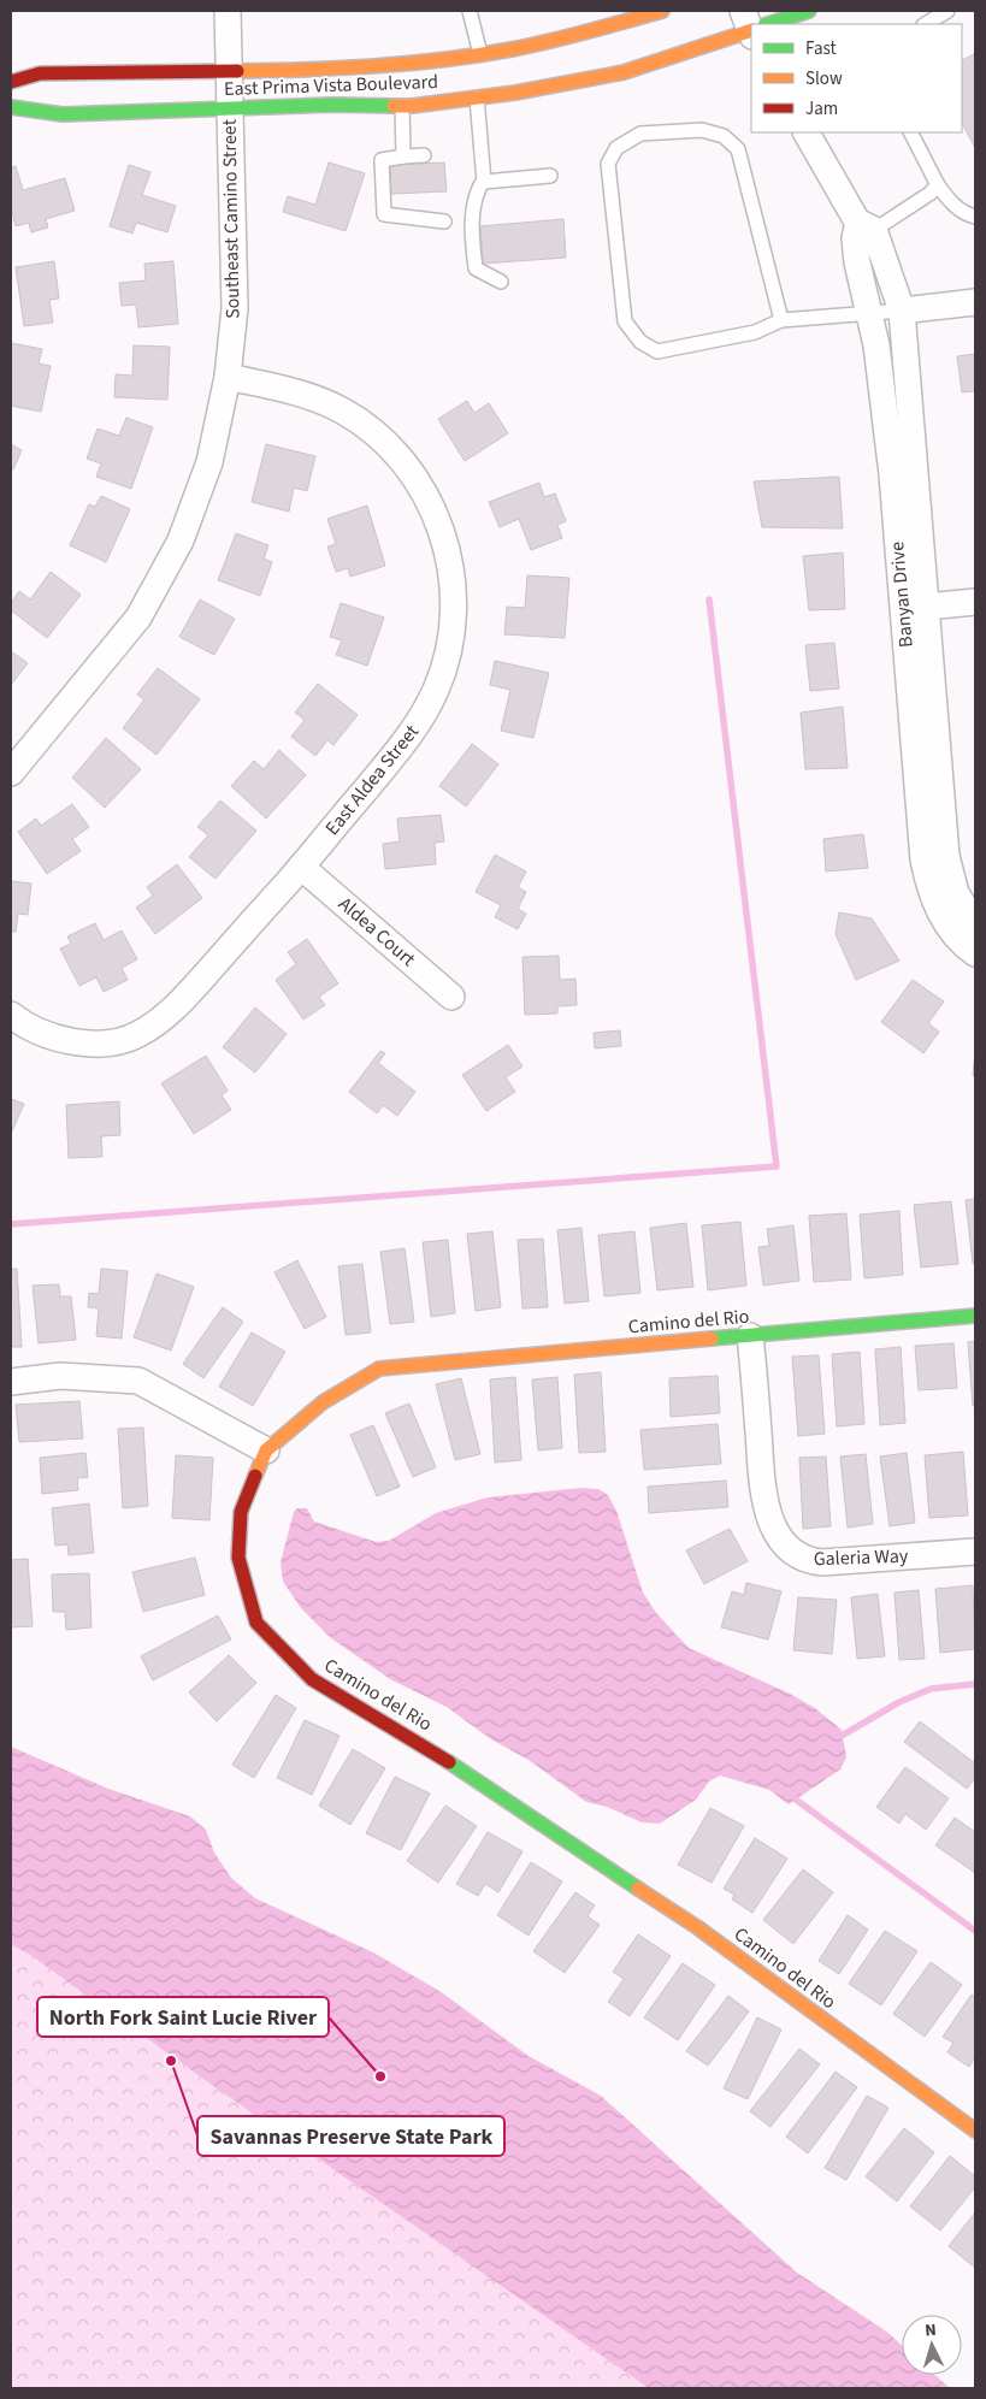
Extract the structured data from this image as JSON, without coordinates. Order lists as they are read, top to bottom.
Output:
{
  "streets": {
    "street": [
      "East Prima Vista Boulevard",
      "Southeast Camino Street",
      "Banyan Drive",
      "East Aldea Street",
      "Aldea Court",
      "Camino del Rio",
      "Galeria Way"
    ]
  },
  "crossings": [
    ["East Prima Vista Boulevard", "Southeast Camino Street"],
    ["Southeast Camino Street", "East Aldea Street"],
    ["East Aldea Street", "Aldea Court"],
    ["Camino del Rio", "Galeria Way"]
  ],
  "places": ["Savannas Preserve State Park", "North Fork Saint Lucie River"],
  "legend": ["Fast", "Slow", "Jam"],
  "north": "top"
}
